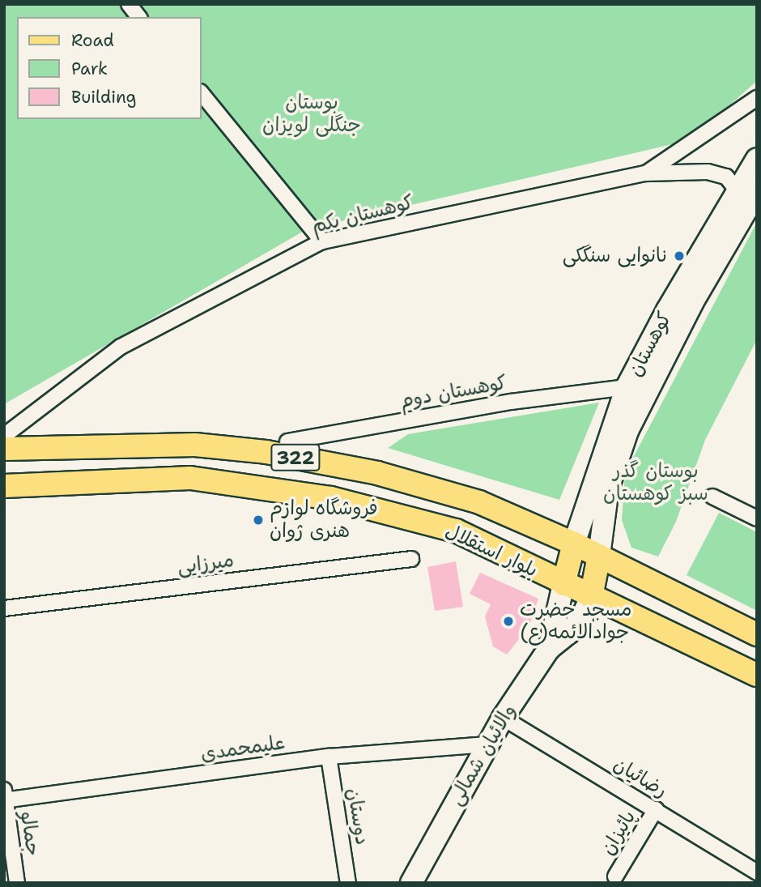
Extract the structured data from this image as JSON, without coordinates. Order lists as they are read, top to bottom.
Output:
{
  "streets": {
    "main road": [
      "کوهستان",
      "322",
      "بلوار استقلال",
      "والائیان شمالی"
    ],
    "street": [
      "کوهستان یکم",
      "کوهستان دوم",
      "میرزایی",
      "علیمحمدی",
      "رضائیان",
      "دوستان",
      "پائیزان",
      "جمالو"
    ]
  },
  "crossings": [
    ["کوهستان", "کوهستان دوم"],
    ["کوهستان", "بلوار استقلال"],
    ["بلوار استقلال", "والائیان شمالی"],
    ["علیمحمدی", "والائیان شمالی"],
    ["علیمحمدی", "دوستان"],
    ["علیمحمدی", "جمالو"],
    ["والائیان شمالی", "رضائیان"],
    ["رضائیان", "پائیزان"]
  ],
  "parks": ["بوستان جنگلی لویزان", "بوستان گذر سبز کوهستان"],
  "places": ["نانوایی سنگکی", "فروشگاه لوازم هنری ژوان", "مسجد حضرت جوادالائمه(ع)"],
  "legend": ["Road", "Park", "Building"]
}
